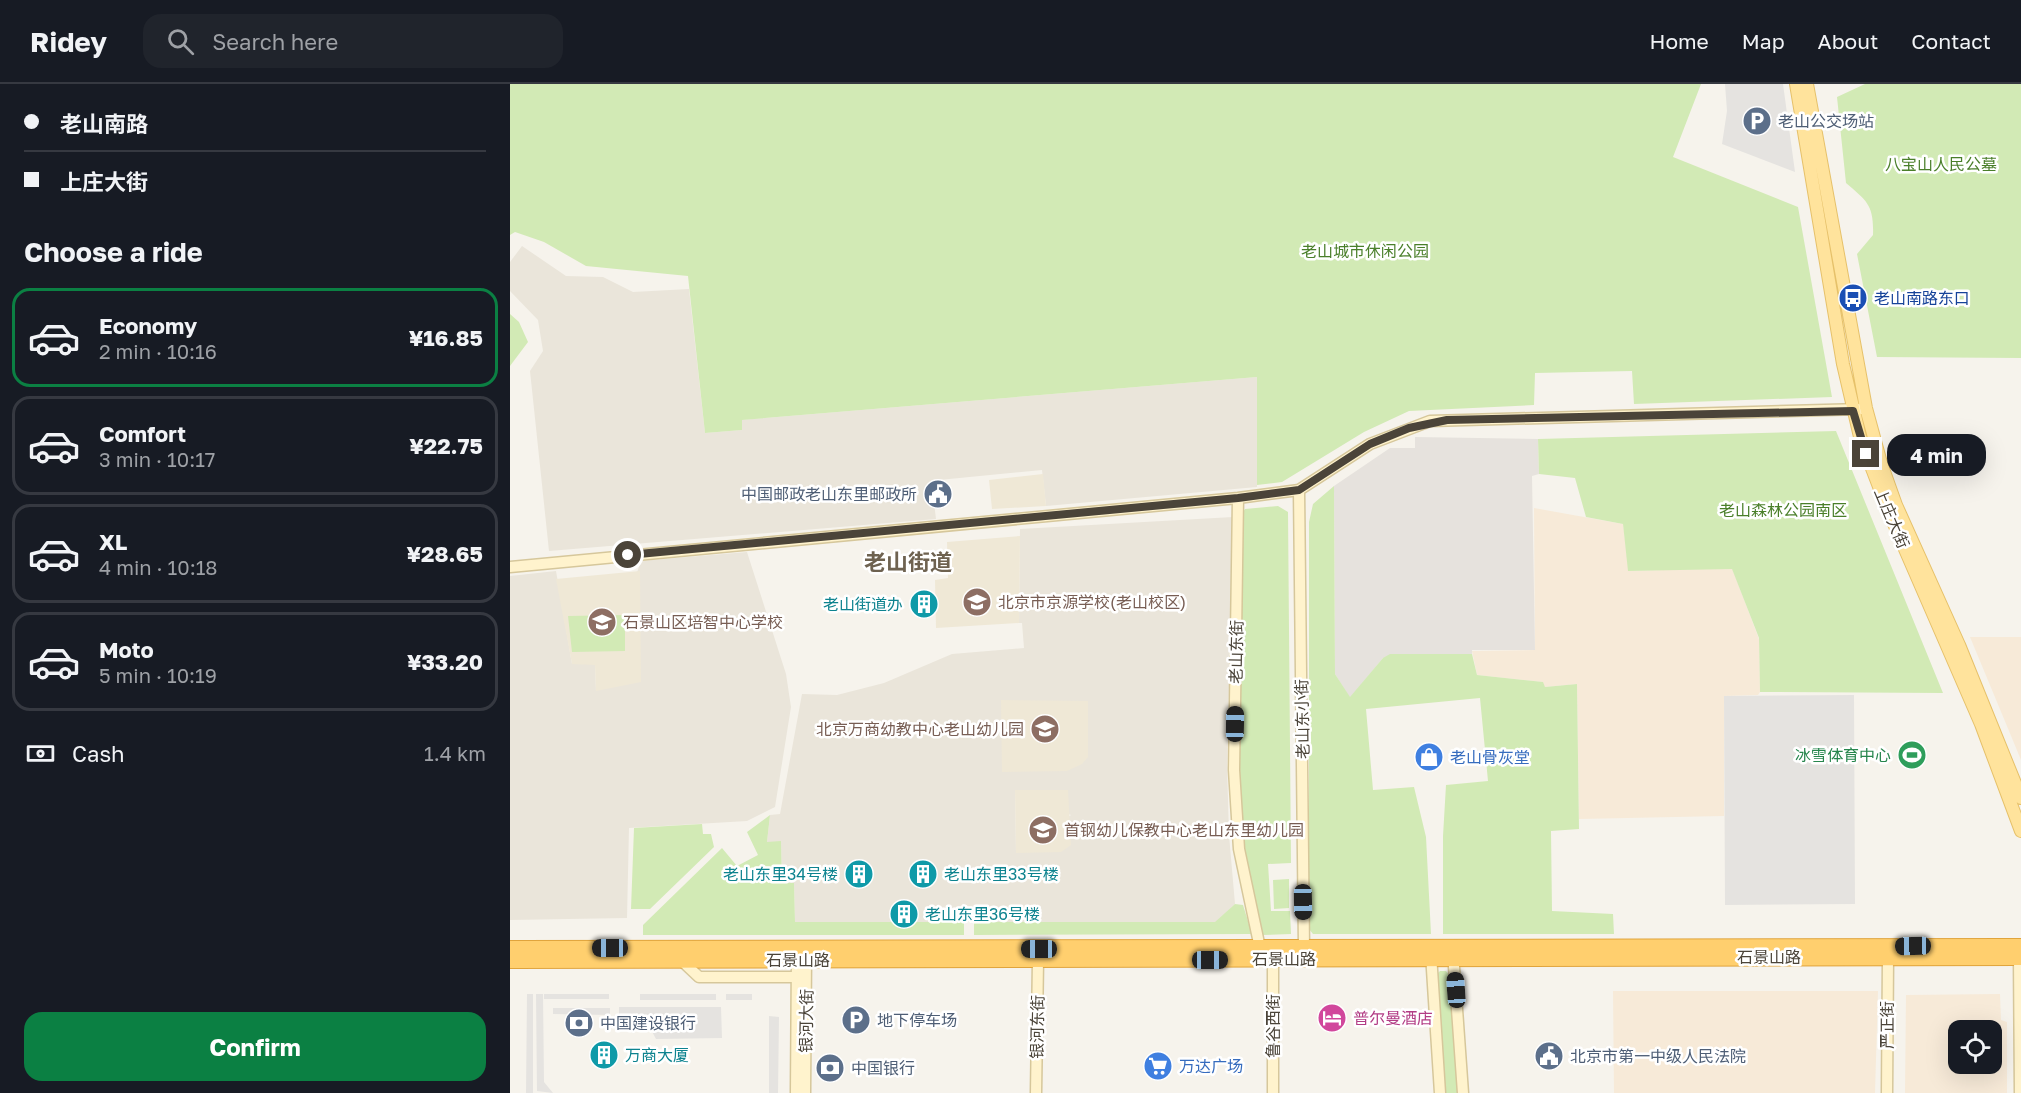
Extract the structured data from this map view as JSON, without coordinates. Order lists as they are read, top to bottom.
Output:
{
  "streets": {
    "highway": ["石景山路"],
    "main road": [
      "上庄大街",
      "老山东街",
      "老山东小街",
      "银河大街",
      "严正街",
      "鲁谷西街",
      "银河东街"
    ]
  },
  "crossings": [
    ["老山东街", "石景山路"],
    ["老山东小街", "石景山路"],
    ["石景山路", "银河大街"],
    ["石景山路", "严正街"],
    ["石景山路", "鲁谷西街"],
    ["石景山路", "银河东街"]
  ],
  "districts": ["老山街道"],
  "parks": ["八宝山人民公墓", "老山城市休闲公园", "老山森林公园南区"],
  "places": {
    "parking": ["老山公交场站", "地下停车场"],
    "bus stop": ["老山南路东口"],
    "public building": ["中国邮政老山东里邮政所", "北京市第一中级人民法院"],
    "school or university": [
      "北京市京源学校(老山校区)",
      "石景山区培智中心学校",
      "北京万商幼教中心老山幼儿园",
      "首钢幼儿保教中心老山东里幼儿园"
    ],
    "building": [
      "老山街道办",
      "老山东里34号楼",
      "老山东里33号楼",
      "老山东里36号楼",
      "万商大厦"
    ],
    "sports": ["冰雪体育中心"],
    "shop": ["老山骨灰堂"],
    "hotel": ["普尔曼酒店"],
    "bank": ["中国建设银行", "中国银行"],
    "supermarket": ["万达广场"]
  },
  "page": {
    "header": "Ridey",
    "search": "Search here",
    "nav": [
      "Home",
      "Map",
      "About",
      "Contact"
    ],
    "banner": ["老山南路", "上庄大街"],
    "heading": "Choose a ride",
    "list": [
      {
        "name": "Economy",
        "note": "2 min · 10:16",
        "value": "¥16.85"
      },
      {
        "name": "Comfort",
        "note": "3 min · 10:17",
        "value": "¥22.75"
      },
      {
        "name": "XL",
        "note": "4 min · 10:18",
        "value": "¥28.65"
      },
      {
        "name": "Moto",
        "note": "5 min · 10:19",
        "value": "¥33.20"
      }
    ],
    "bubble": "4 min",
    "pay": ["Cash", "1.4 km"],
    "buttons": "Confirm"
  }
}
